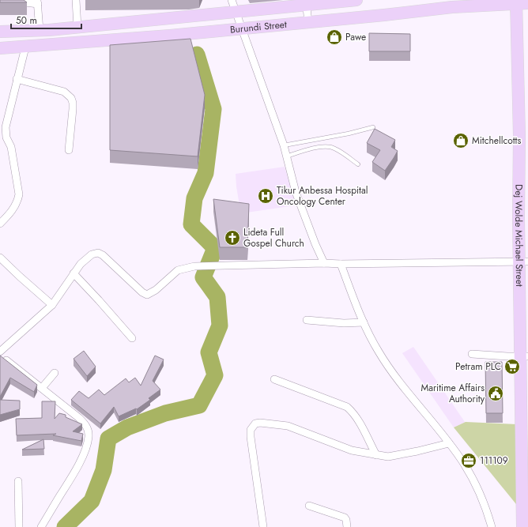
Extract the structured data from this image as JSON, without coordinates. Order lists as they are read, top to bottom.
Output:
{
  "streets": {
    "main road": ["Burundi Street", "Dej Wolde Michael Street"]
  },
  "crossings": [
    ["Burundi Street", "Dej Wolde Michael Street"]
  ],
  "places": {
    "shop": ["Pawe", "Mitchellcotts"],
    "hospital": ["Tikur Anbessa Hospital Oncology Center"],
    "church": ["Lideta Full Gospel Church"],
    "supermarket": ["Petram PLC"],
    "public building": ["Maritime Affairs Authority"],
    "office": ["111109"]
  },
  "scale_bar": "50 m"
}
